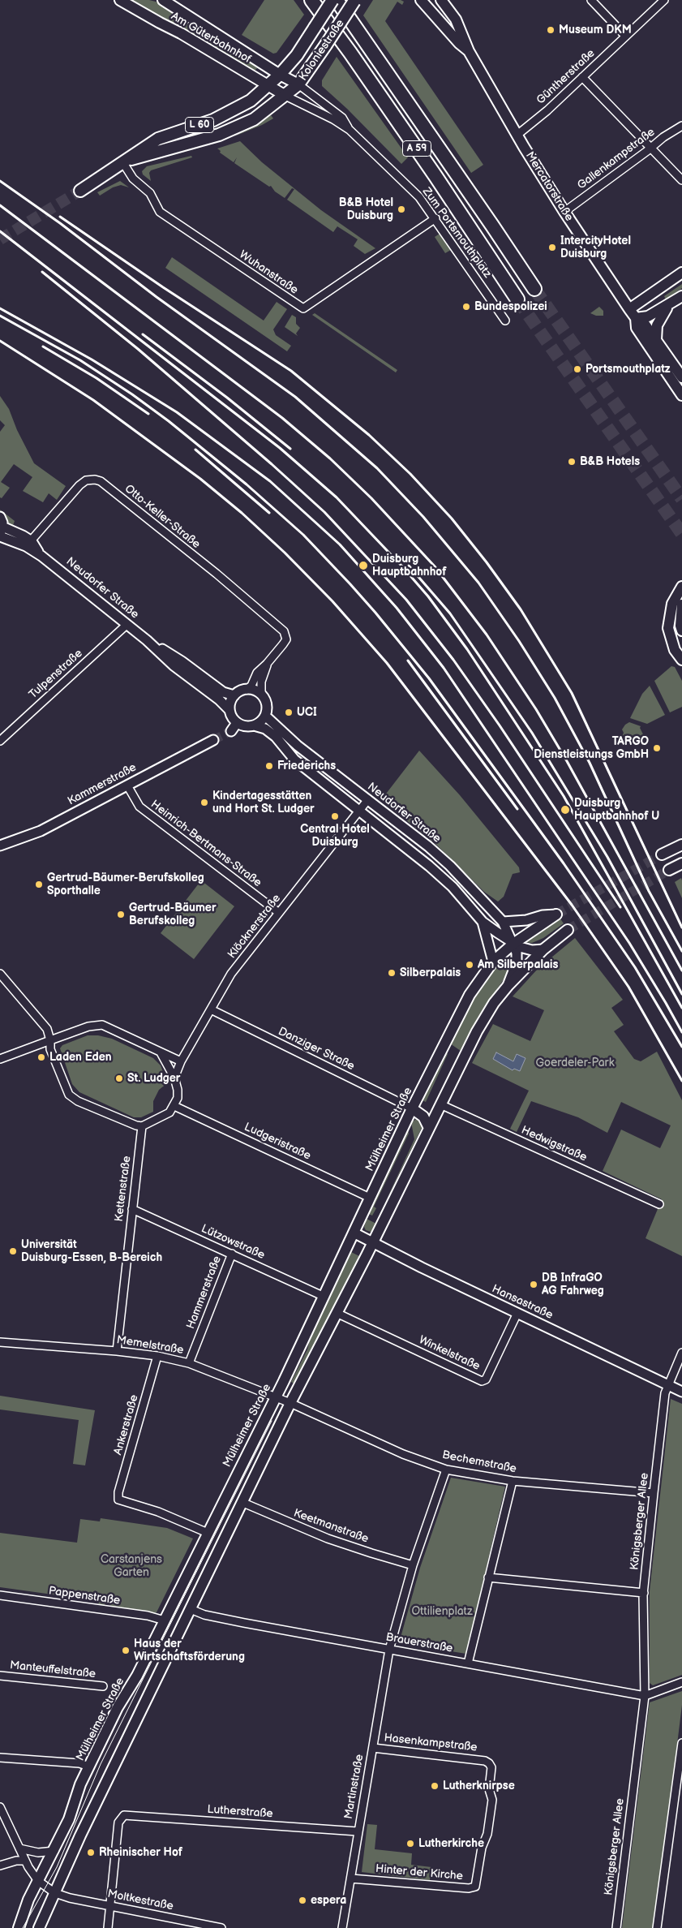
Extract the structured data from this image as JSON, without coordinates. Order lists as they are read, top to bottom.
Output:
{
  "streets": {
    "highway": ["A 59"],
    "main road": [
      "Am Güterbahnhof",
      "Koloniestraße",
      "L 60",
      "Mercatorstraße",
      "Mülheimer Straße"
    ],
    "street": [
      "Güntherstraße",
      "Gallenkampstraße",
      "Zum Portsmouthplatz",
      "Wuhanstraße",
      "Otto-Keller-Straße",
      "Neudorfer Straße",
      "Tulpenstraße",
      "Kammerstraße",
      "Heinrich-Bertmans-Straße",
      "Klöcknerstraße",
      "Danziger Straße",
      "Ludgeristraße",
      "Hedwigstraße",
      "Kettenstraße",
      "Lützowstraße",
      "Hammerstraße",
      "Hansastraße",
      "Memelstraße",
      "Winkelstraße",
      "Ankerstraße",
      "Bechemstraße",
      "Königsberger Allee",
      "Keetmanstraße",
      "Pappenstraße",
      "Brauerstraße",
      "Manteuffelstraße",
      "Hasenkampstraße",
      "Martinstraße",
      "Lutherstraße",
      "Hinter der Kirche",
      "Moltkestraße"
    ]
  },
  "crossings": [
    ["Am Güterbahnhof", "Koloniestraße"],
    ["Am Güterbahnhof", "Zum Portsmouthplatz"],
    ["Koloniestraße", "Zum Portsmouthplatz"],
    ["Koloniestraße", "Wuhanstraße"],
    ["Güntherstraße", "Mercatorstraße"],
    ["Gallenkampstraße", "Mercatorstraße"],
    ["Zum Portsmouthplatz", "Wuhanstraße"],
    ["Otto-Keller-Straße", "Neudorfer Straße"],
    ["Neudorfer Straße", "Tulpenstraße"],
    ["Neudorfer Straße", "Klöcknerstraße"],
    ["Neudorfer Straße", "Mülheimer Straße"],
    ["Kammerstraße", "Heinrich-Bertmans-Straße"],
    ["Heinrich-Bertmans-Straße", "Klöcknerstraße"],
    ["Klöcknerstraße", "Danziger Straße"],
    ["Klöcknerstraße", "Ludgeristraße"],
    ["Klöcknerstraße", "Kettenstraße"],
    ["Danziger Straße", "Mülheimer Straße"],
    ["Mülheimer Straße", "Ludgeristraße"],
    ["Mülheimer Straße", "Lützowstraße"],
    ["Mülheimer Straße", "Hansastraße"],
    ["Mülheimer Straße", "Memelstraße"],
    ["Mülheimer Straße", "Ankerstraße"],
    ["Mülheimer Straße", "Pappenstraße"],
    ["Ludgeristraße", "Kettenstraße"],
    ["Kettenstraße", "Lützowstraße"],
    ["Kettenstraße", "Memelstraße"],
    ["Lützowstraße", "Hammerstraße"],
    ["Hammerstraße", "Memelstraße"],
    ["Hansastraße", "Winkelstraße"],
    ["Hansastraße", "Königsberger Allee"],
    ["Memelstraße", "Ankerstraße"],
    ["Memelstraße", "Bechemstraße"],
    ["Bechemstraße", "Königsberger Allee"],
    ["Königsberger Allee", "Brauerstraße"],
    ["Brauerstraße", "Martinstraße"],
    ["Hasenkampstraße", "Martinstraße"],
    ["Hasenkampstraße", "Hinter der Kirche"],
    ["Martinstraße", "Lutherstraße"],
    ["Martinstraße", "Hinter der Kirche"],
    ["Lutherstraße", "Moltkestraße"]
  ],
  "parks": ["Goerdeler-Park", "Carstanjens Garten", "Ottilienplatz"],
  "places": [
    "Museum DKM",
    "B&B Hotel Duisburg",
    "IntercityHotel Duisburg",
    "Bundespolizei",
    "Portsmouthplatz",
    "B&B Hotels",
    "Duisburg Hauptbahnhof",
    "UCI",
    "TARGO Dienstleistungs GmbH",
    "Friederichs",
    "Kindertagesstätten und Hort St. Ludger",
    "Duisburg Hauptbahnhof U",
    "Central Hotel Duisburg",
    "Gertrud-Bäumer-Berufskolleg Sporthalle",
    "Gertrud-Bäumer Berufskolleg",
    "Am Silberpalais",
    "Silberpalais",
    "Laden Eden",
    "St. Ludger",
    "Universität Duisburg-Essen, B-Bereich",
    "DB InfraGO AG Fahrweg",
    "Haus der Wirtschaftsförderung",
    "Lutherknirpse",
    "Lutherkirche",
    "Rheinischer Hof",
    "espera"
  ]
}
